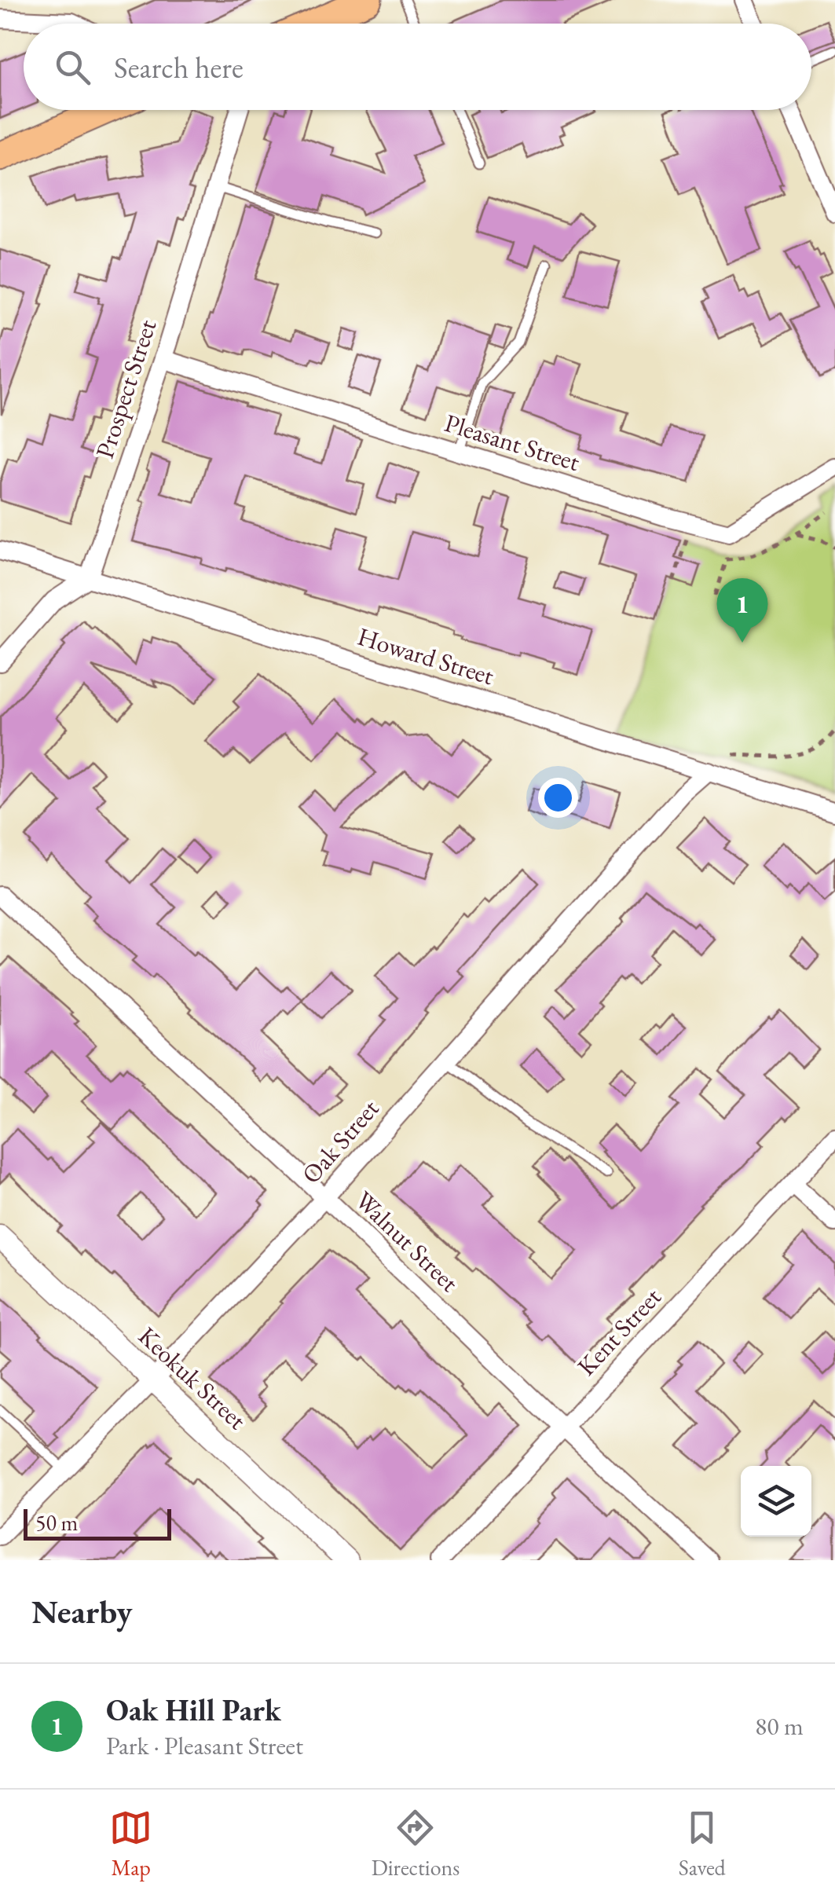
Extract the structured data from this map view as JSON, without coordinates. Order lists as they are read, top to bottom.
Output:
{
  "streets": {
    "street": [
      "Prospect Street",
      "Pleasant Street",
      "Howard Street",
      "Oak Street",
      "Walnut Street",
      "Kent Street",
      "Keokuk Street"
    ]
  },
  "crossings": [
    ["Prospect Street", "Pleasant Street"],
    ["Prospect Street", "Howard Street"],
    ["Howard Street", "Oak Street"],
    ["Oak Street", "Walnut Street"],
    ["Oak Street", "Keokuk Street"],
    ["Walnut Street", "Kent Street"]
  ],
  "scale_bar": "50 m",
  "page": {
    "search": "Search here",
    "pins": "1",
    "scale": "50 m",
    "heading": "Nearby",
    "list": [
      {
        "mark": "1",
        "name": "Oak Hill Park",
        "note": "Park · Pleasant Street",
        "value": "80 m"
      }
    ],
    "nav": ["Map", "Directions", "Saved"]
  }
}
